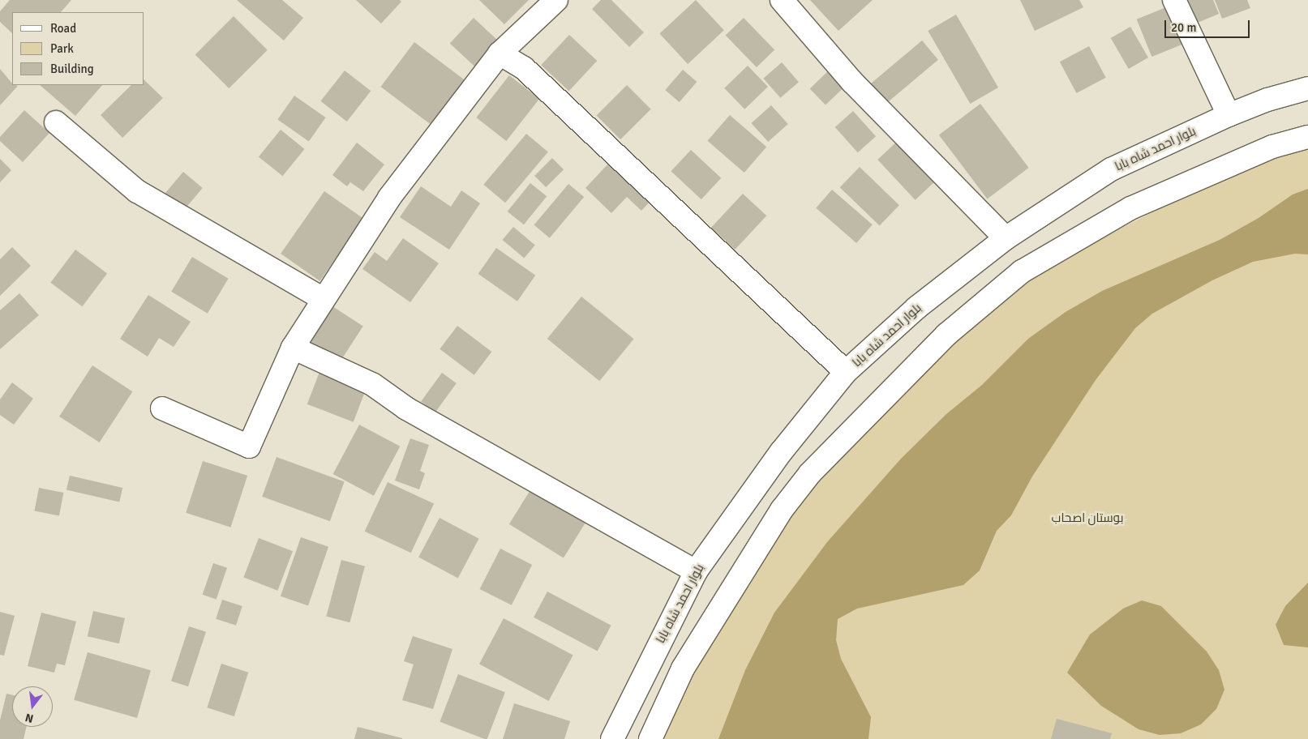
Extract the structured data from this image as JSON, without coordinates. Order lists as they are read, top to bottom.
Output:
{
  "streets": {
    "main road": ["بلوار احمد شاه بابا"]
  },
  "parks": ["بوستان اصحاب"],
  "legend": ["Road", "Park", "Building"],
  "scale_bar": "20 m",
  "north": "bottom"
}
